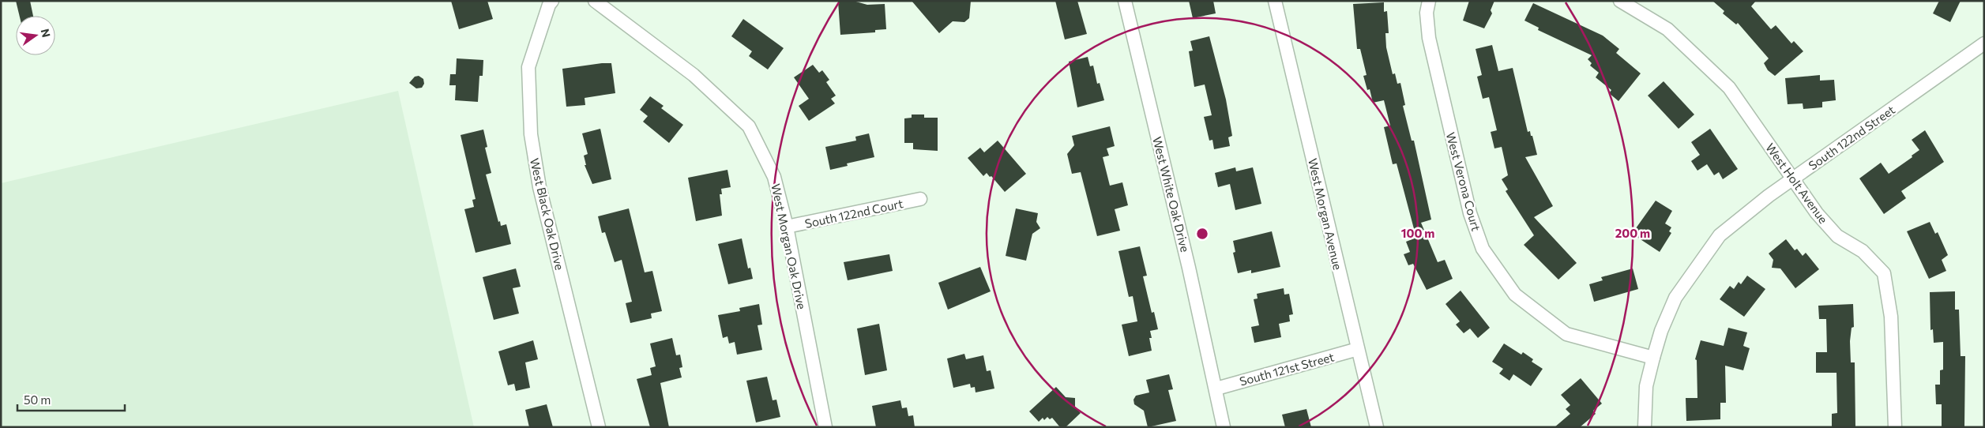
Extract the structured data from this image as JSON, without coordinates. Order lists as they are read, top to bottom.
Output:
{
  "streets": {
    "street": [
      "South 122nd Street",
      "West Verona Court",
      "West Holt Avenue",
      "West White Oak Drive",
      "South 122nd Court",
      "West Black Oak Drive",
      "West Morgan Avenue",
      "West Morgan Oak Drive",
      "South 121st Street"
    ]
  },
  "crossings": [
    ["South 122nd Street", "West Verona Court"],
    ["South 122nd Street", "West Holt Avenue"],
    ["West White Oak Drive", "South 121st Street"],
    ["South 122nd Court", "West Morgan Oak Drive"],
    ["West Morgan Avenue", "South 121st Street"]
  ],
  "scale_bar": "50 m",
  "north": "right",
  "rings": ["100 m", "200 m"]
}
